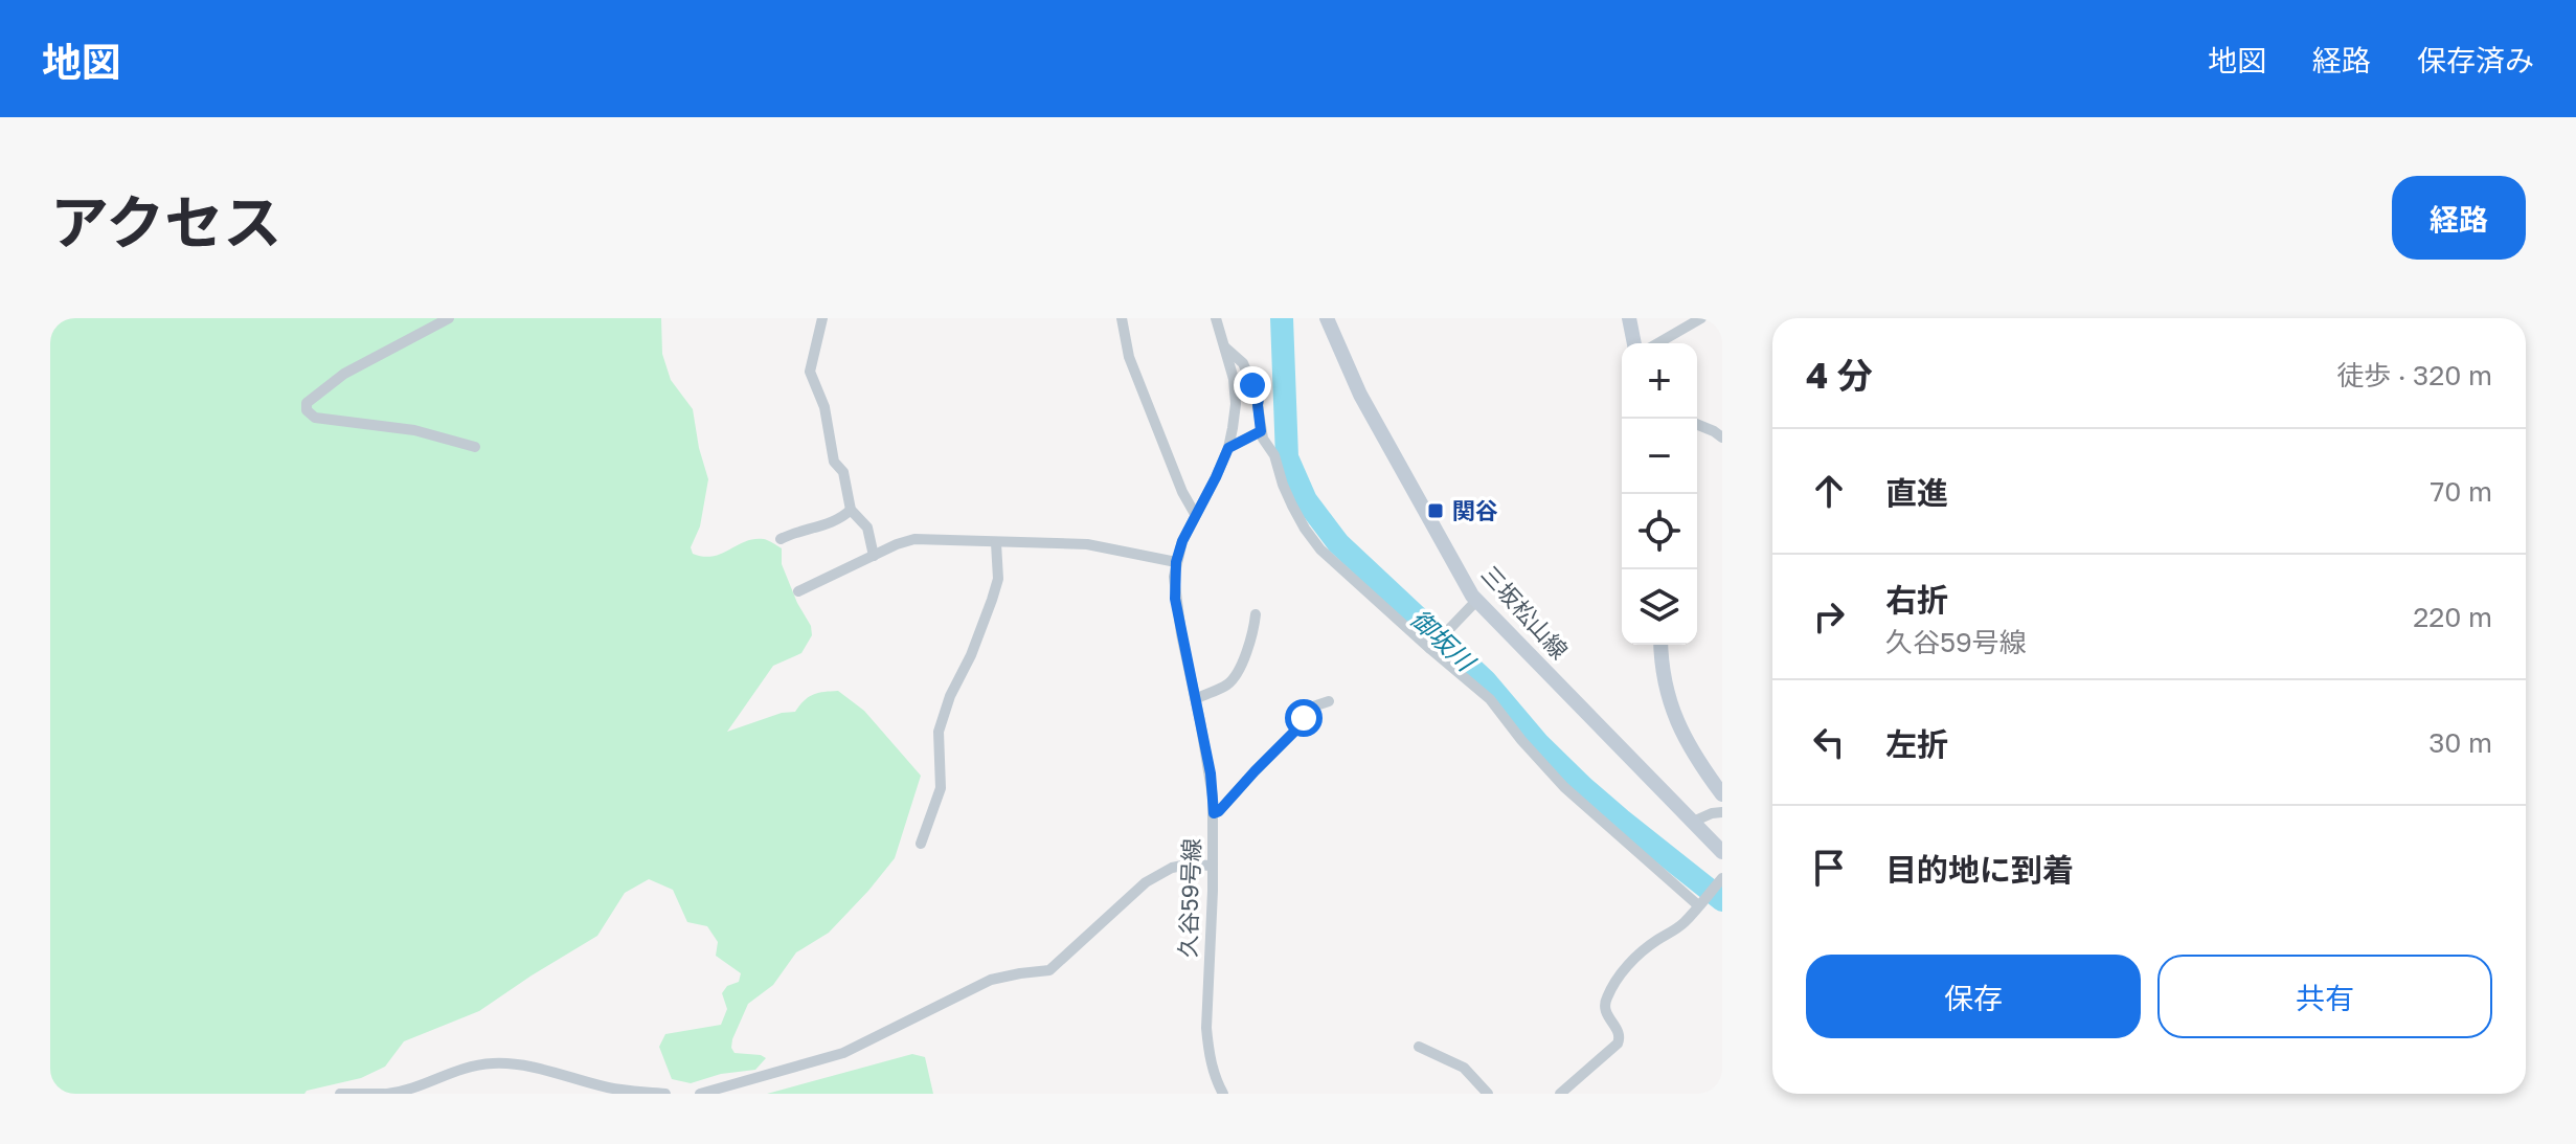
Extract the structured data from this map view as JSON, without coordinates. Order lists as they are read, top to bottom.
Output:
{
  "streets": {
    "main road": ["三坂松山線"],
    "street": ["久谷59号線"]
  },
  "water": ["御坂川"],
  "places": {
    "transit": ["関谷"]
  },
  "page": {
    "header": "地図",
    "nav": ["地図", "経路", "保存済み"],
    "title": "アクセス",
    "buttons": [
      "経路",
      ["保存", "共有"]
    ],
    "heading": ["4 分", "徒歩 · 320 m"],
    "map_buttons": ["+", "−"],
    "list": [
      ["直進", "70 m"],
      ["右折", "久谷59号線", "220 m"],
      ["左折", "30 m"],
      "目的地に到着"
    ]
  }
}
